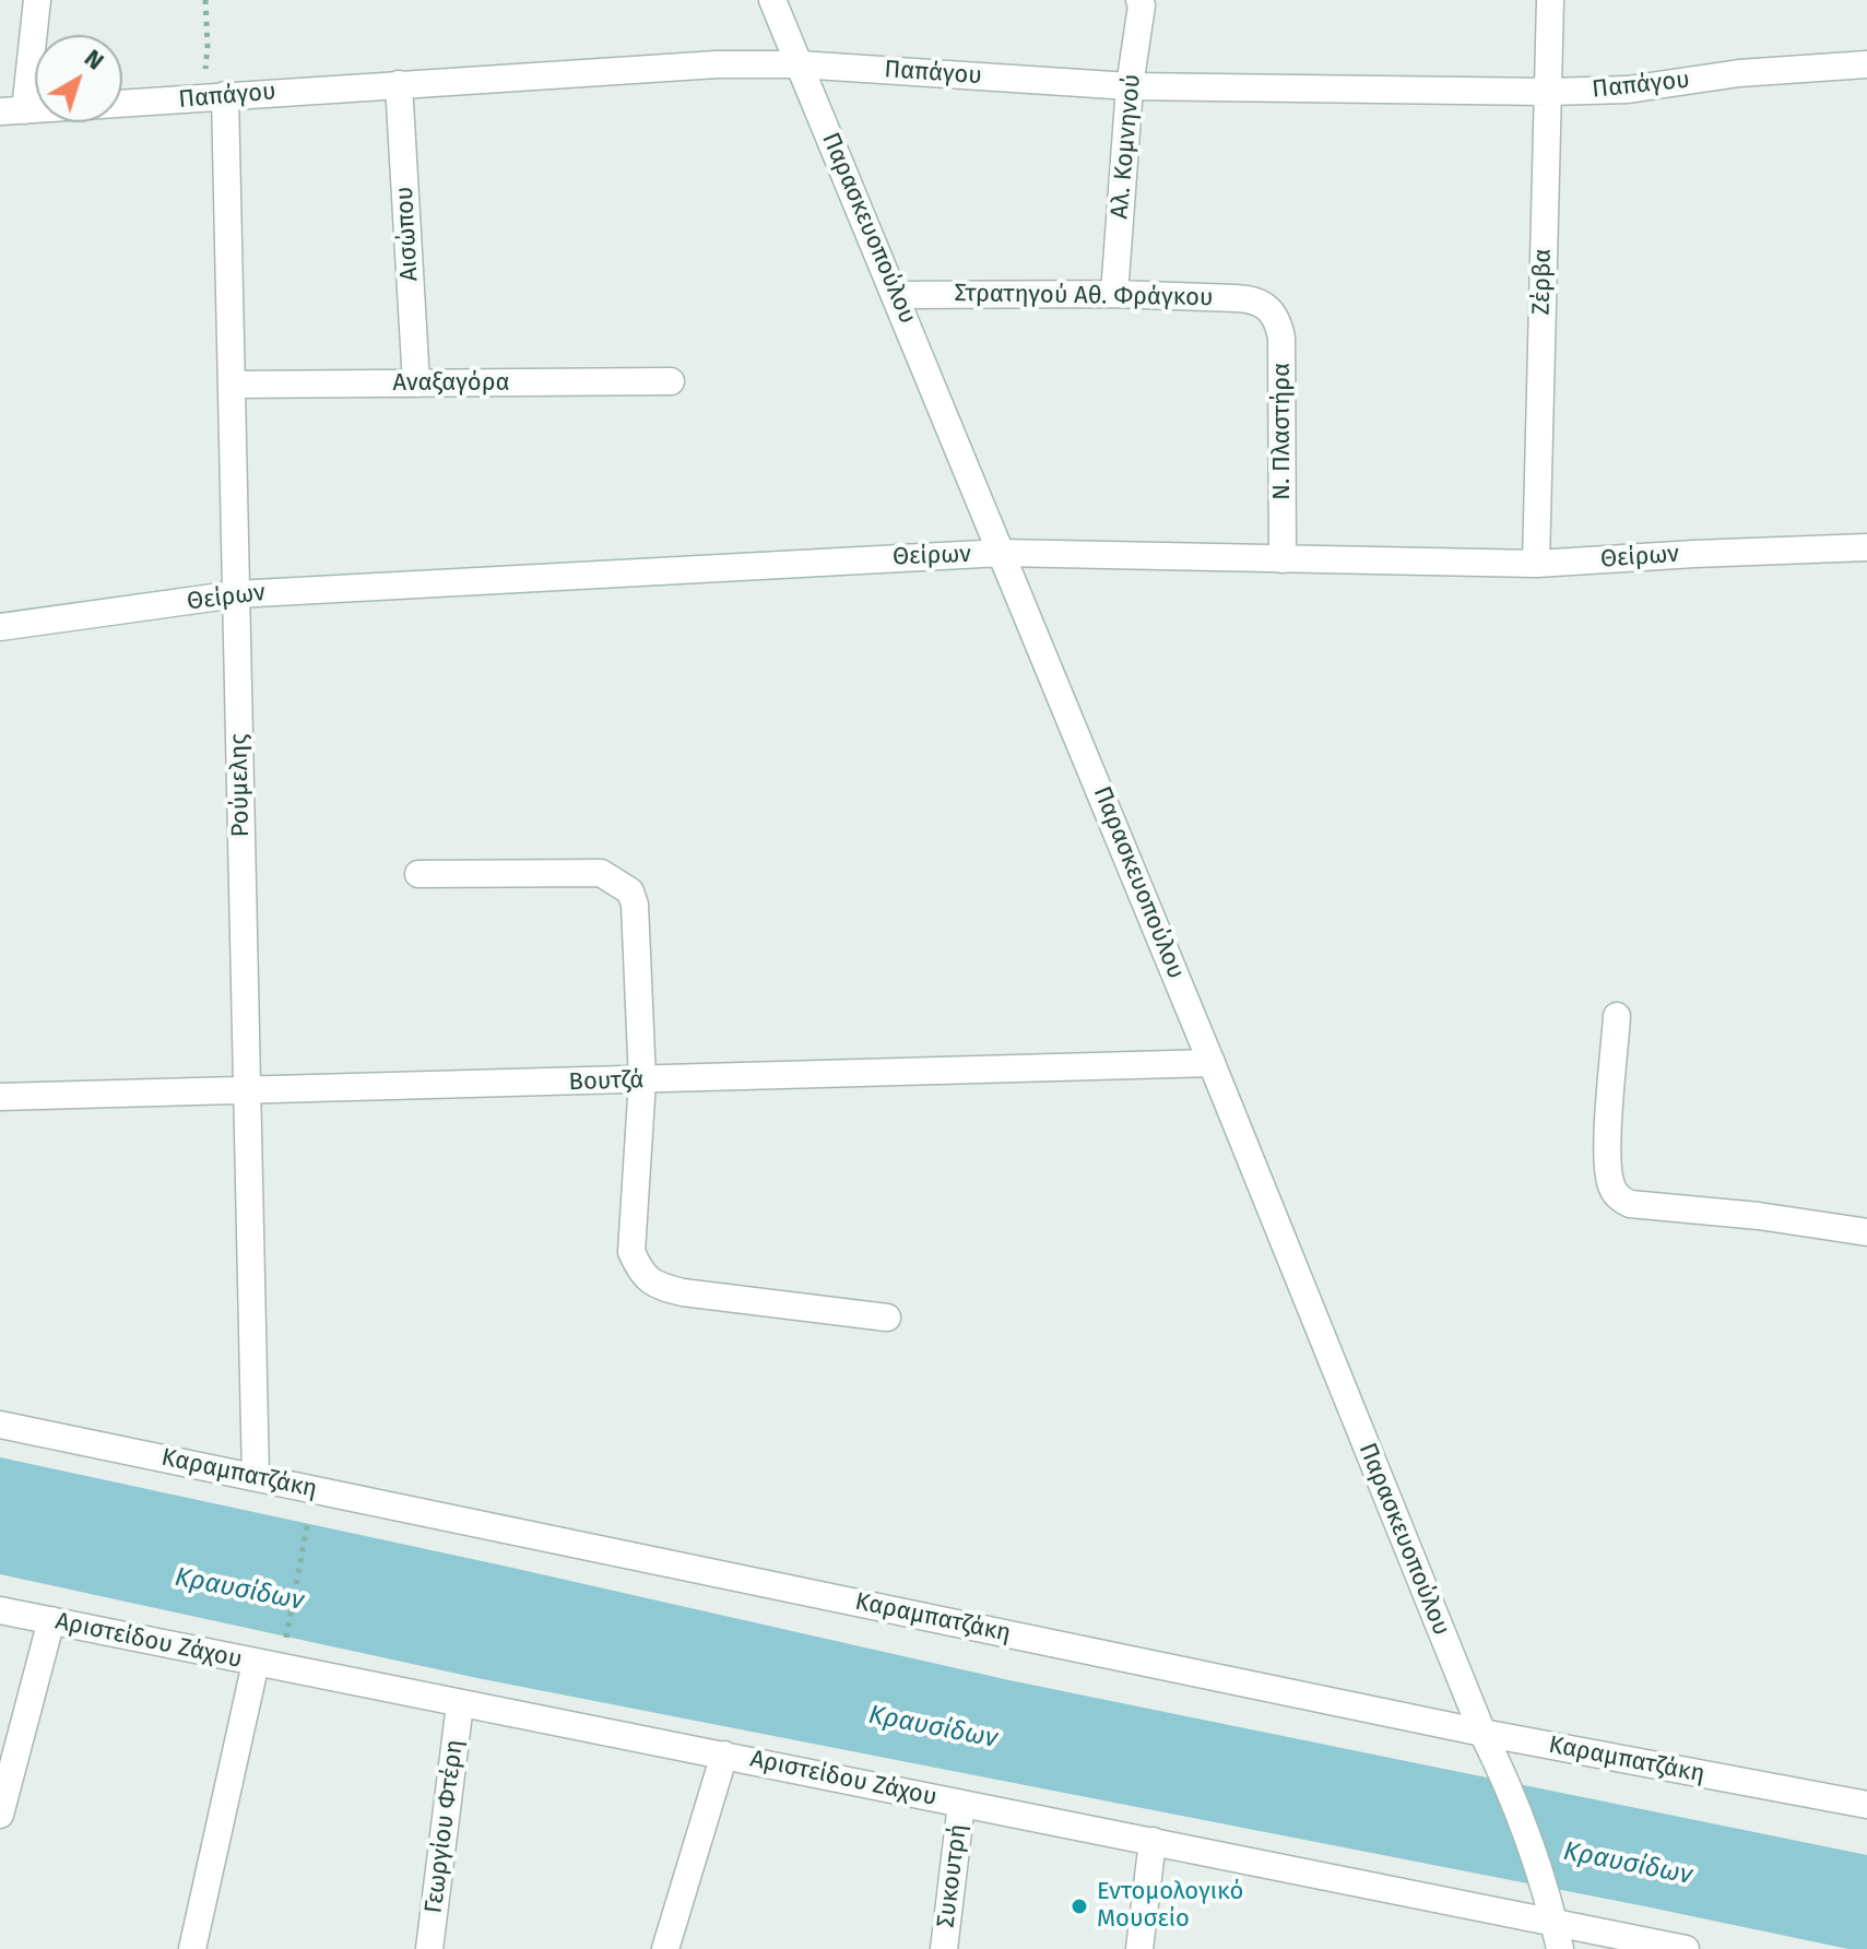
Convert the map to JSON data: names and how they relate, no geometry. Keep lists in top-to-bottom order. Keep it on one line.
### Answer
{"streets":{"street":["Παπάγου","Αλ. Κομνηνού","Παρασκευοπούλου","Αισώπου","Ζέρβα","Στρατηγού Αθ. Φράγκου","Αναξαγόρα","Ν. Πλαστήρα","Θείρων","Ρούμελης","Βουτζά","Καραμπατζάκη","Αριστείδου Ζάχου","Γεωργίου Φτέρη","Συκουτρή"]},"crossings":[["Παπάγου","Αλ. Κομνηνού"],["Παπάγου","Παρασκευοπούλου"],["Παπάγου","Αισώπου"],["Παπάγου","Ζέρβα"],["Παπάγου","Ρούμελης"],["Αλ. Κομνηνού","Στρατηγού Αθ. Φράγκου"],["Παρασκευοπούλου","Στρατηγού Αθ. Φράγκου"],["Παρασκευοπούλου","Θείρων"],["Παρασκευοπούλου","Βουτζά"],["Παρασκευοπούλου","Καραμπατζάκη"],["Παρασκευοπούλου","Αριστείδου Ζάχου"],["Αισώπου","Αναξαγόρα"],["Ζέρβα","Θείρων"],["Στρατηγού Αθ. Φράγκου","Ν. Πλαστήρα"],["Αναξαγόρα","Ρούμελης"],["Ν. Πλαστήρα","Θείρων"],["Θείρων","Ρούμελης"],["Ρούμελης","Βουτζά"],["Ρούμελης","Καραμπατζάκη"],["Αριστείδου Ζάχου","Γεωργίου Φτέρη"],["Αριστείδου Ζάχου","Συκουτρή"]],"water":["Κραυσίδων"],"places":["Εντομολογικό Mουσείο"],"north":"top right"}
